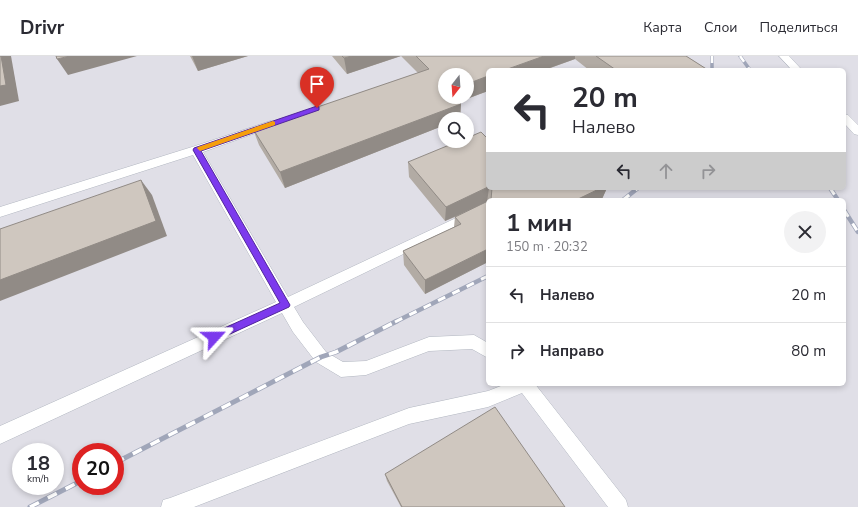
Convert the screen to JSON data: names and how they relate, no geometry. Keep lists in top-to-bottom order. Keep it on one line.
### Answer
{"north":"bottom","page":{"header":"Drivr","nav":["Карта","Слои","Поделиться"],"turn":["20 m","Налево"],"heading":["1 мин","150 m · 20:32"],"list":[{"name":"Налево","value":"20 m"},{"name":"Направо","value":"80 m"}],"speed":"18 km/h","limit":"20"}}
